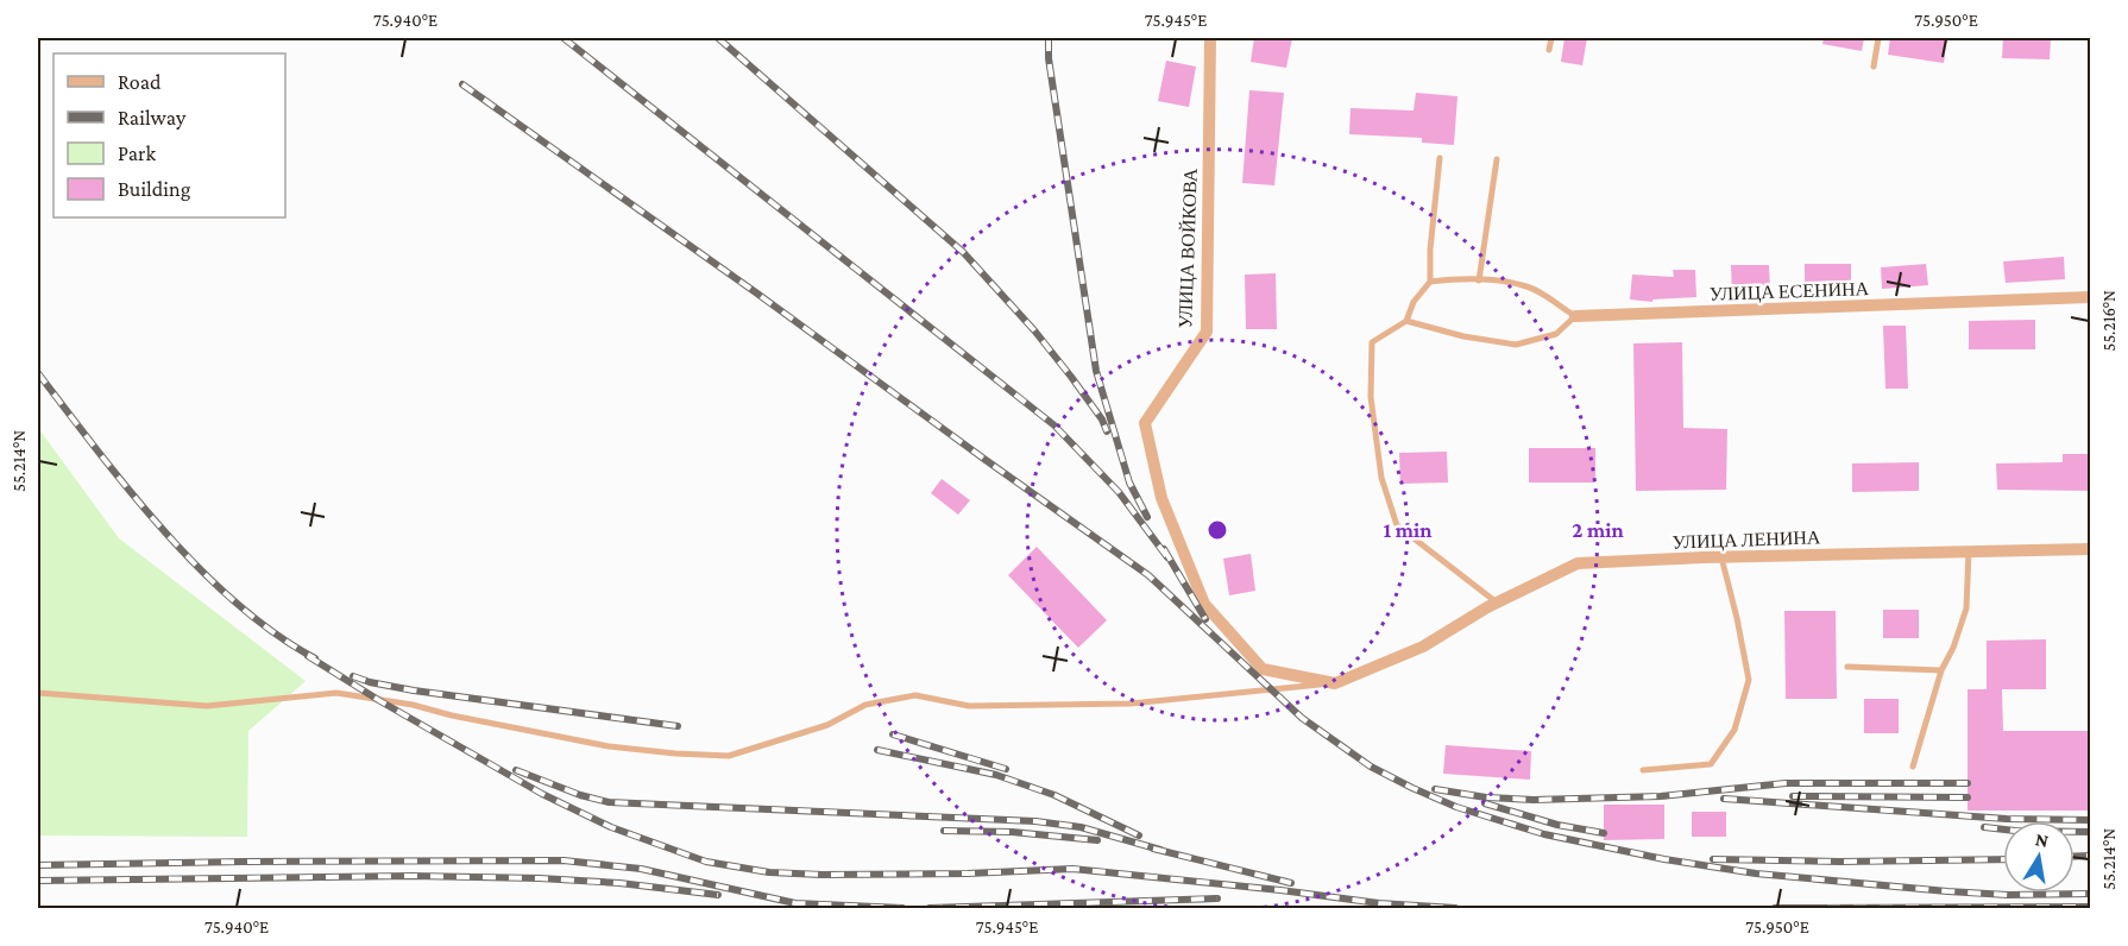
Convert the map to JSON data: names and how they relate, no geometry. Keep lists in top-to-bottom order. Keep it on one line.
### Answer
{"streets":{"street":["УЛИЦА ВОЙКОВА","УЛИЦА ЕСЕНИНА","УЛИЦА ЛЕНИНА"]},"crossings":[["УЛИЦА ВОЙКОВА","УЛИЦА ЛЕНИНА"]],"legend":["Road","Railway","Park","Building"],"north":"top","coordinates":["75.940°E","75.945°E","75.950°E","55.216°N","55.214°N"],"rings":["1 min","2 min"]}
